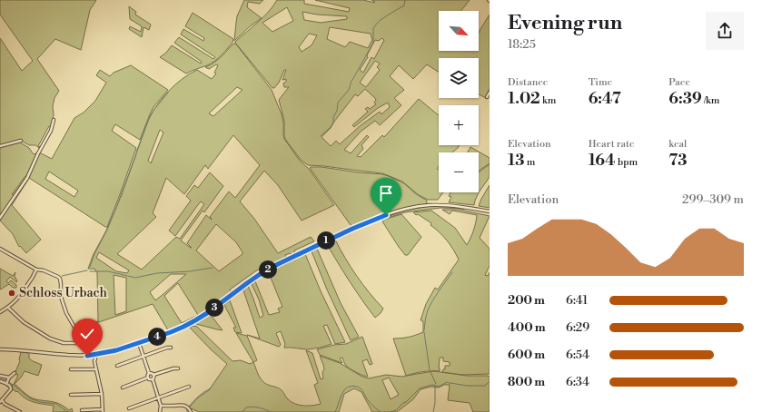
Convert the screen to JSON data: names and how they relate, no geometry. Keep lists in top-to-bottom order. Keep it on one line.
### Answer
{"places":["Schloss Urbach"],"north":"bottom right","page":{"heading":["Evening run","18:25"],"map_buttons":["+","−"],"stats":[["Distance","1.02 km"],["Time","6:47"],["Pace","6:39 /km"],["Elevation","13 m"],["Heart rate","164 bpm"],["kcal","73"]],"chart":["Elevation","299–309 m"],"pins":["1","2","3","4"],"list":[{"name":"200 m","note":"6:41"},{"name":"400 m","note":"6:29"},{"name":"600 m","note":"6:54"},{"name":"800 m","note":"6:34"}]}}
